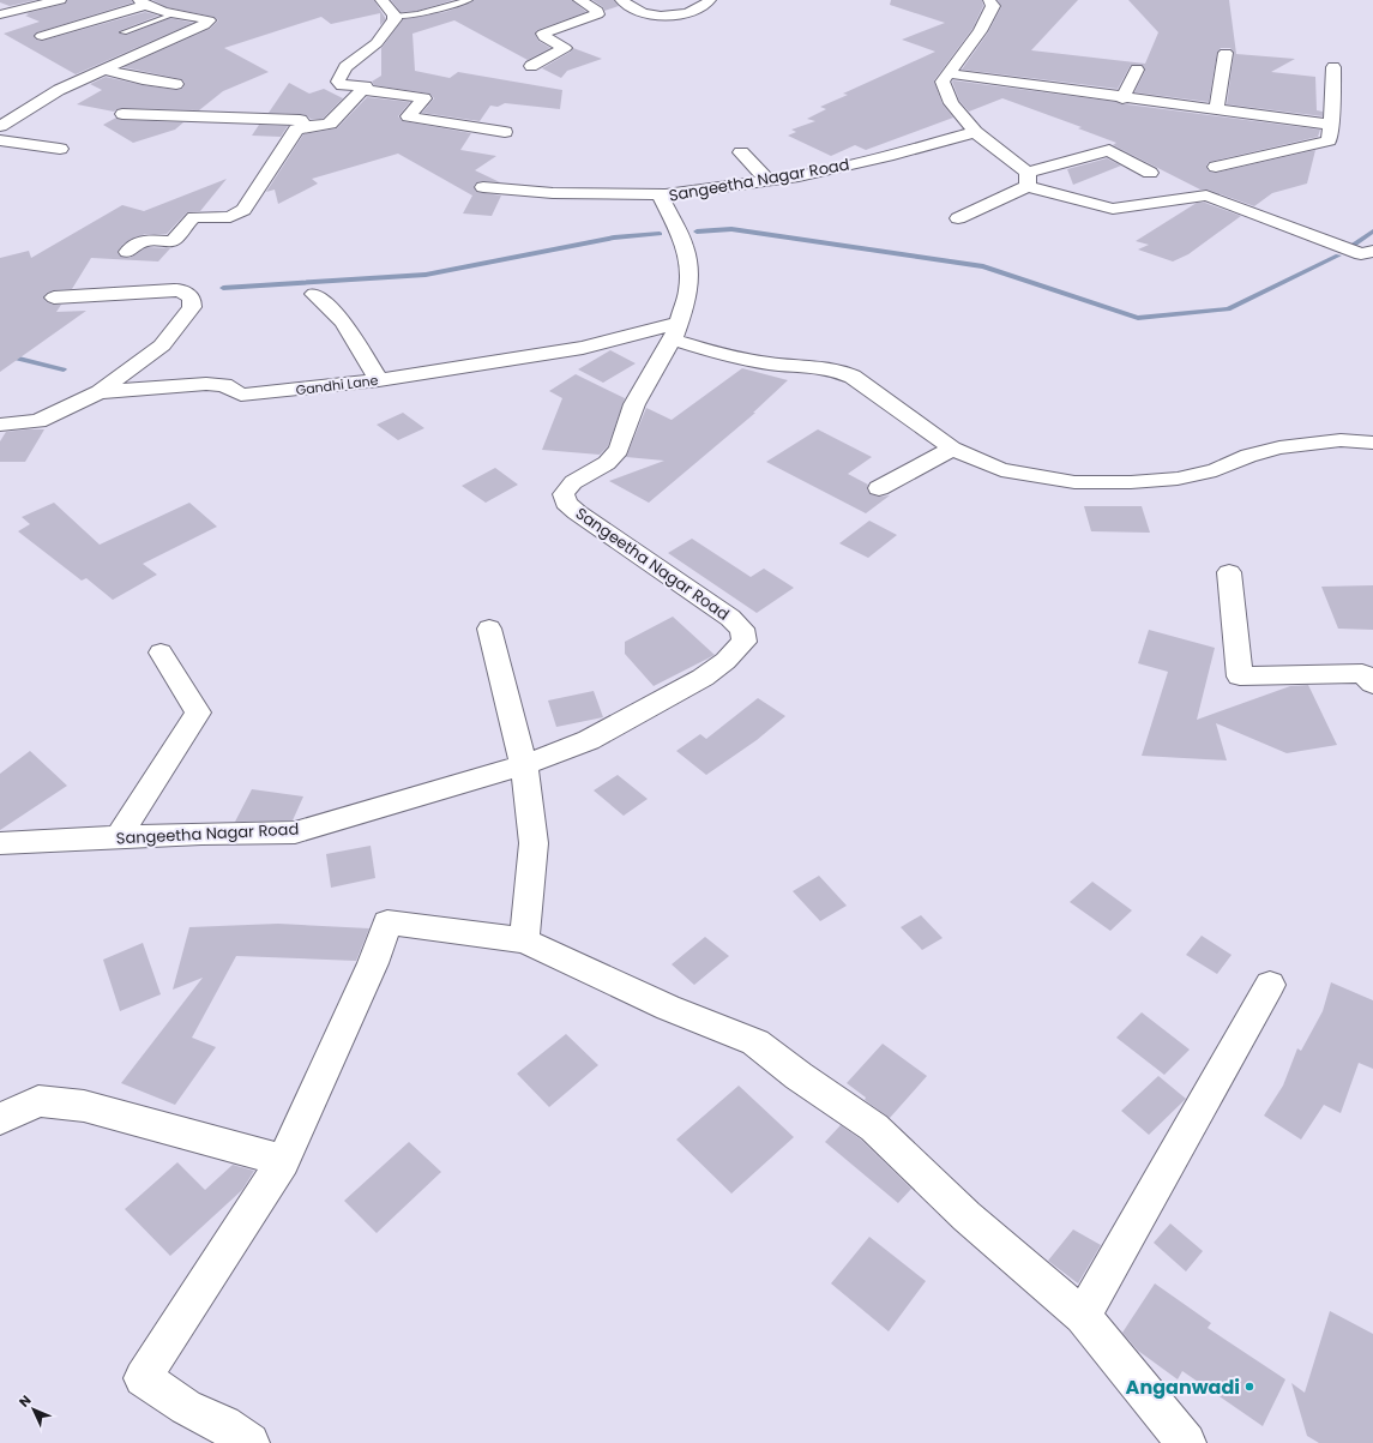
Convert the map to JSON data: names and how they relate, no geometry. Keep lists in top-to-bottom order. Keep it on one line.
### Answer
{"streets":{"street":["Sangeetha Nagar Road","Gandhi Lane"]},"crossings":[["Sangeetha Nagar Road","Gandhi Lane"]],"places":["Anganwadi"],"north":"top left"}
